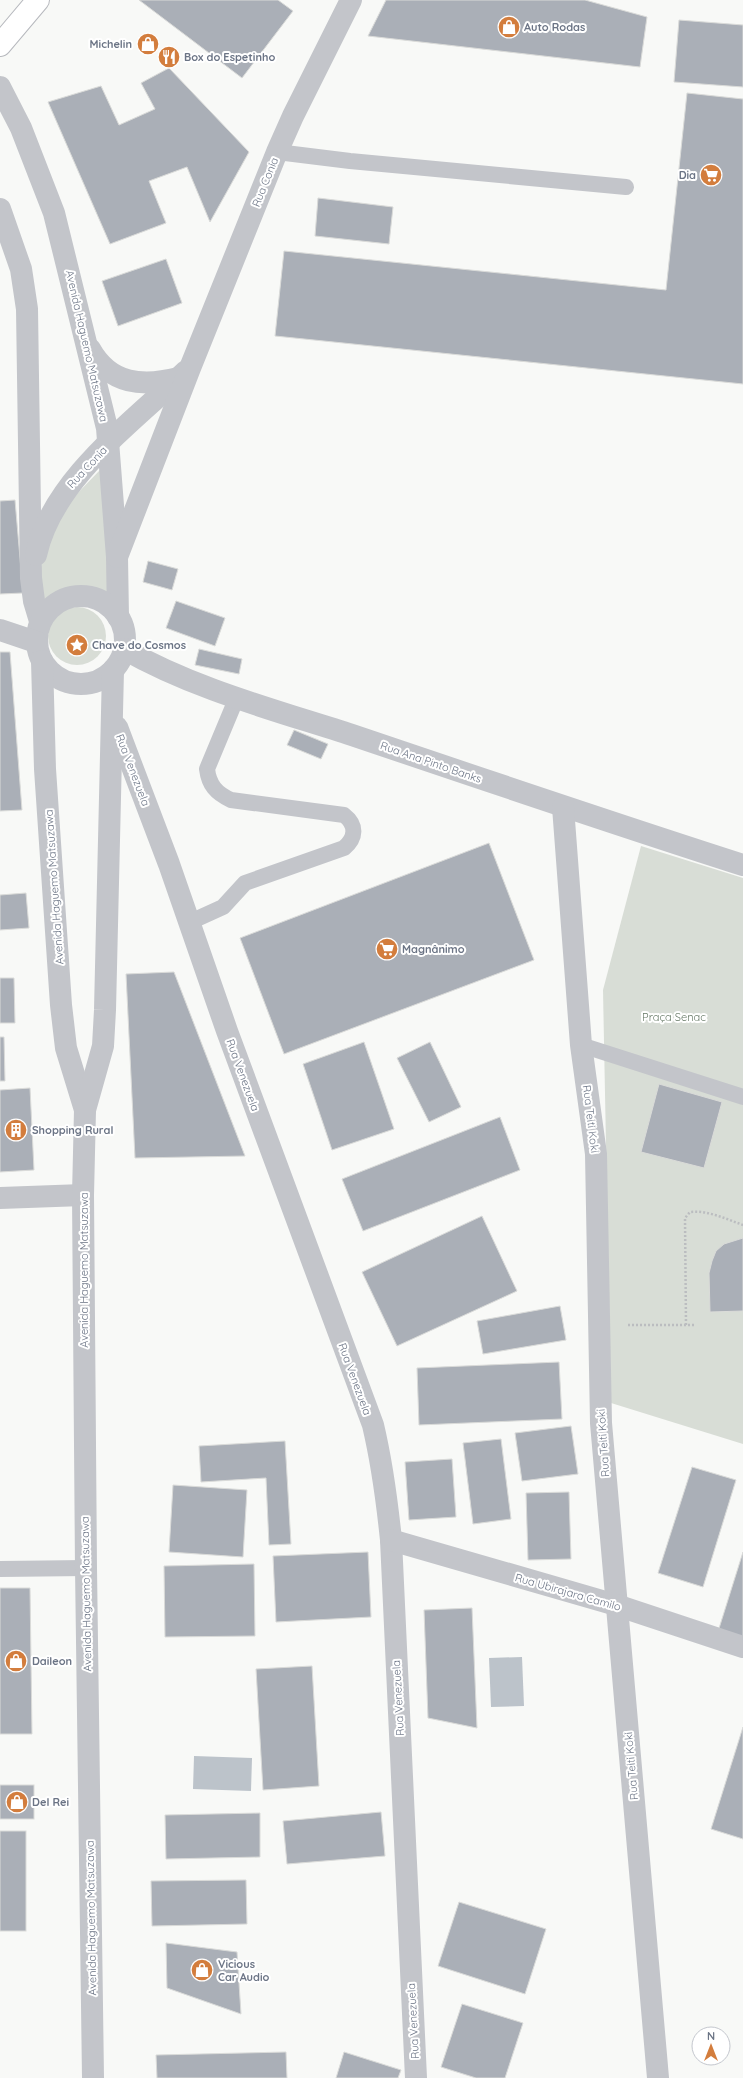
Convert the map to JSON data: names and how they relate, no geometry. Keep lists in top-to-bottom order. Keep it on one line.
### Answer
{"streets":{"street":["Rua Conia","Avenida Haguemo Matsuzawa","Rua Ana Pinto Banks","Rua Venezuela","Rua Teiti Koki","Rua Ubirajara Camilo"]},"crossings":[["Rua Conia","Avenida Haguemo Matsuzawa"],["Avenida Haguemo Matsuzawa","Rua Ana Pinto Banks"],["Avenida Haguemo Matsuzawa","Rua Venezuela"],["Rua Ana Pinto Banks","Rua Teiti Koki"],["Rua Venezuela","Rua Ubirajara Camilo"],["Rua Teiti Koki","Rua Ubirajara Camilo"]],"parks":["Praça Senac"],"places":{"shop":["Auto Rodas","Michelin","Daileon","Del Rei","Vicious Car Audio"],"restaurant":["Box do Espetinho"],"supermarket":["Dia","Magnânimo"],"place":["Chave do Cosmos"],"building":["Shopping Rural"]},"north":"top"}
